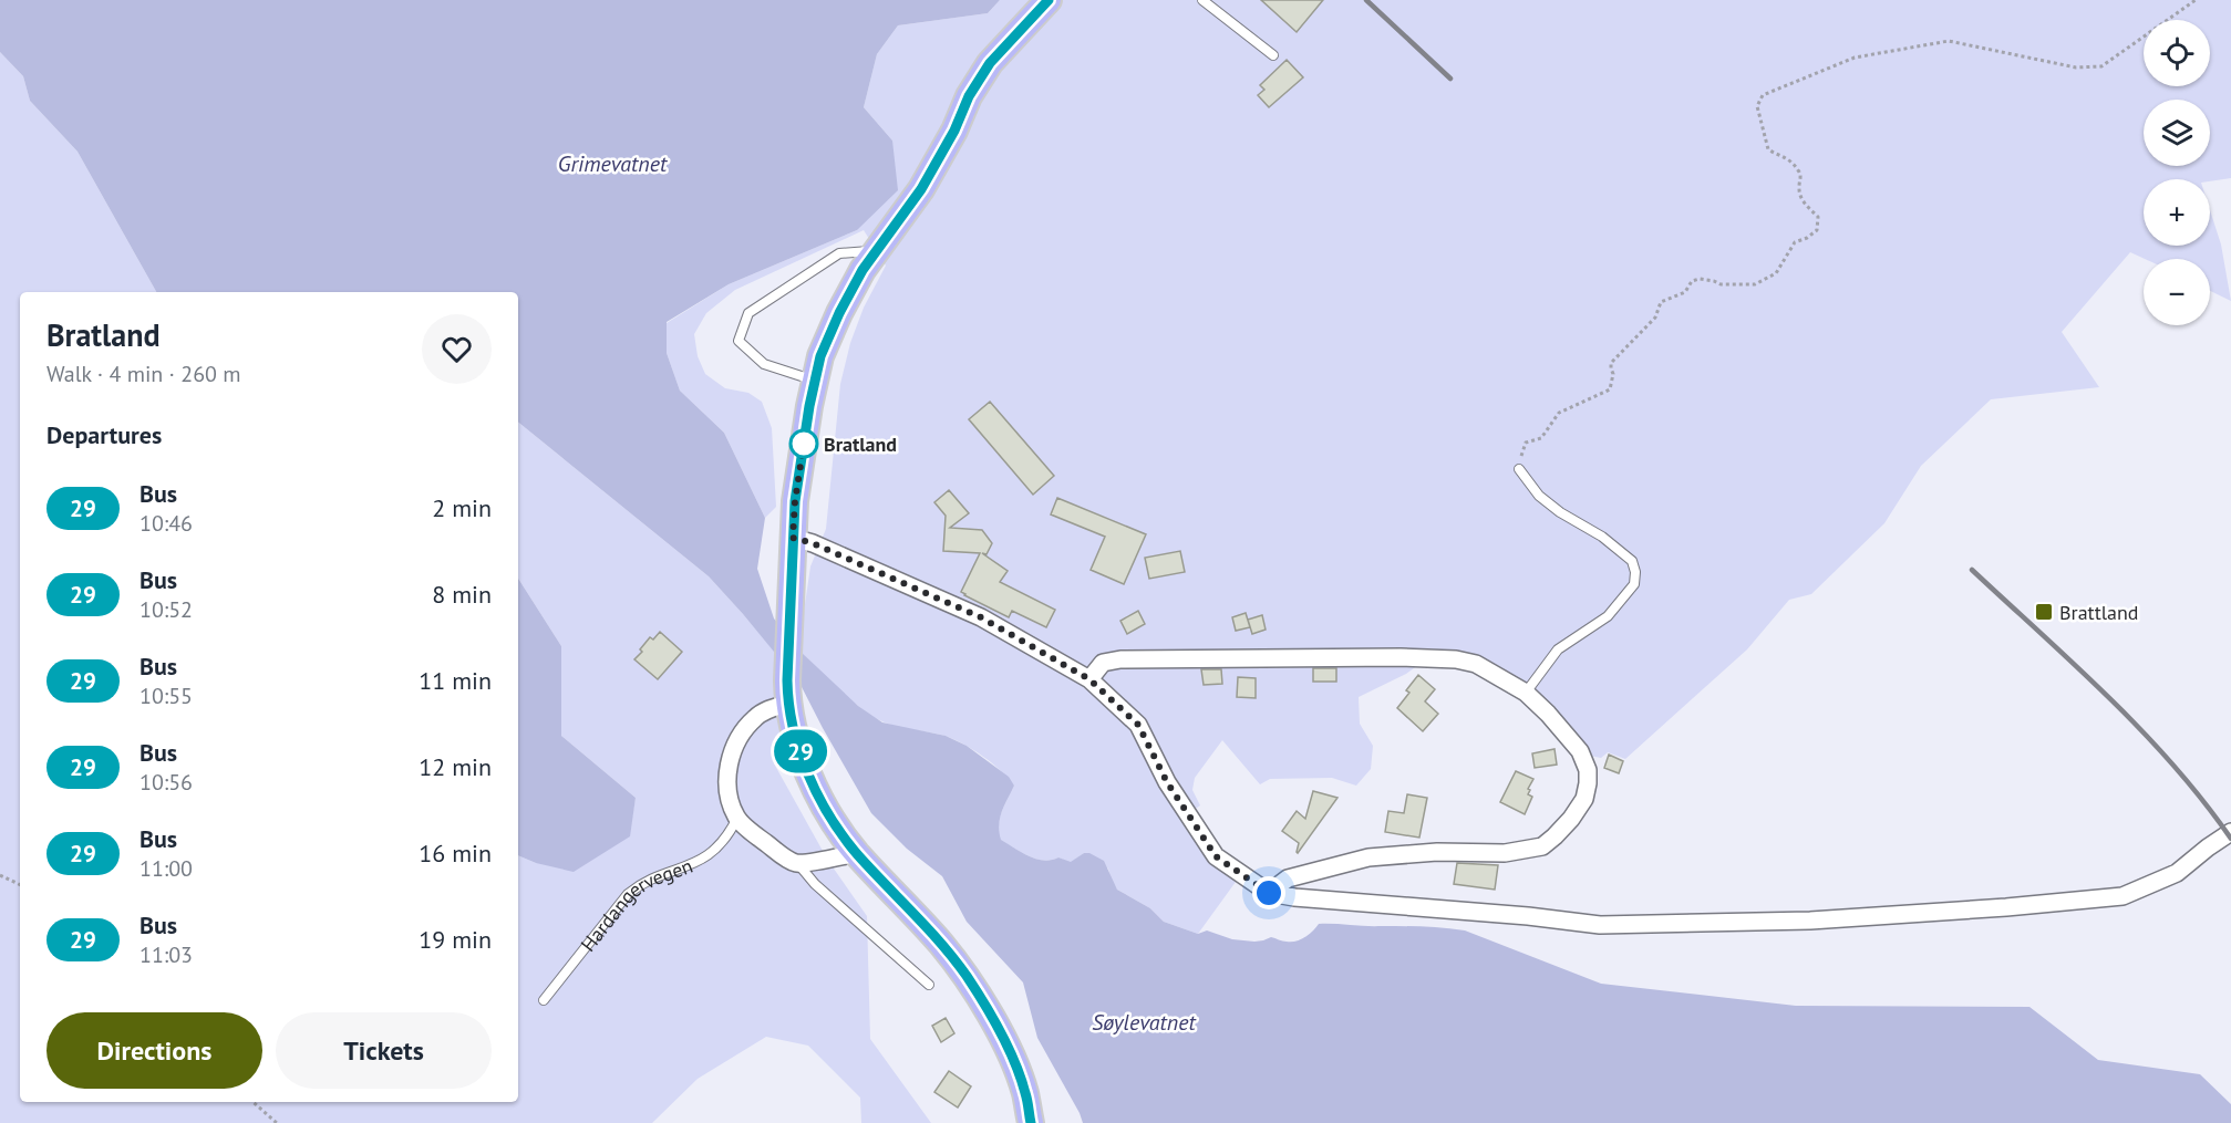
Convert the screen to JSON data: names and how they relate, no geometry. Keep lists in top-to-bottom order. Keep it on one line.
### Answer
{"streets":{"lane":["Hardangervegen"]},"water":["Grimevatnet","Søylevatnet"],"places":{"other":["Bratland"],"transit":["Brattland"]},"lines":["bus line 29"],"page":{"on_map":"29","map_buttons":["+","−"],"heading":[["Bratland","Walk · 4 min · 260 m"],"Departures"],"list":[{"mark":"29","name":"Bus","note":"10:46","value":"2 min"},{"mark":"29","name":"Bus","note":"10:52","value":"8 min"},{"mark":"29","name":"Bus","note":"10:55","value":"11 min"},{"mark":"29","name":"Bus","note":"10:56","value":"12 min"},{"mark":"29","name":"Bus","note":"11:00","value":"16 min"},{"mark":"29","name":"Bus","note":"11:03","value":"19 min"}],"buttons":["Directions","Tickets"]}}
